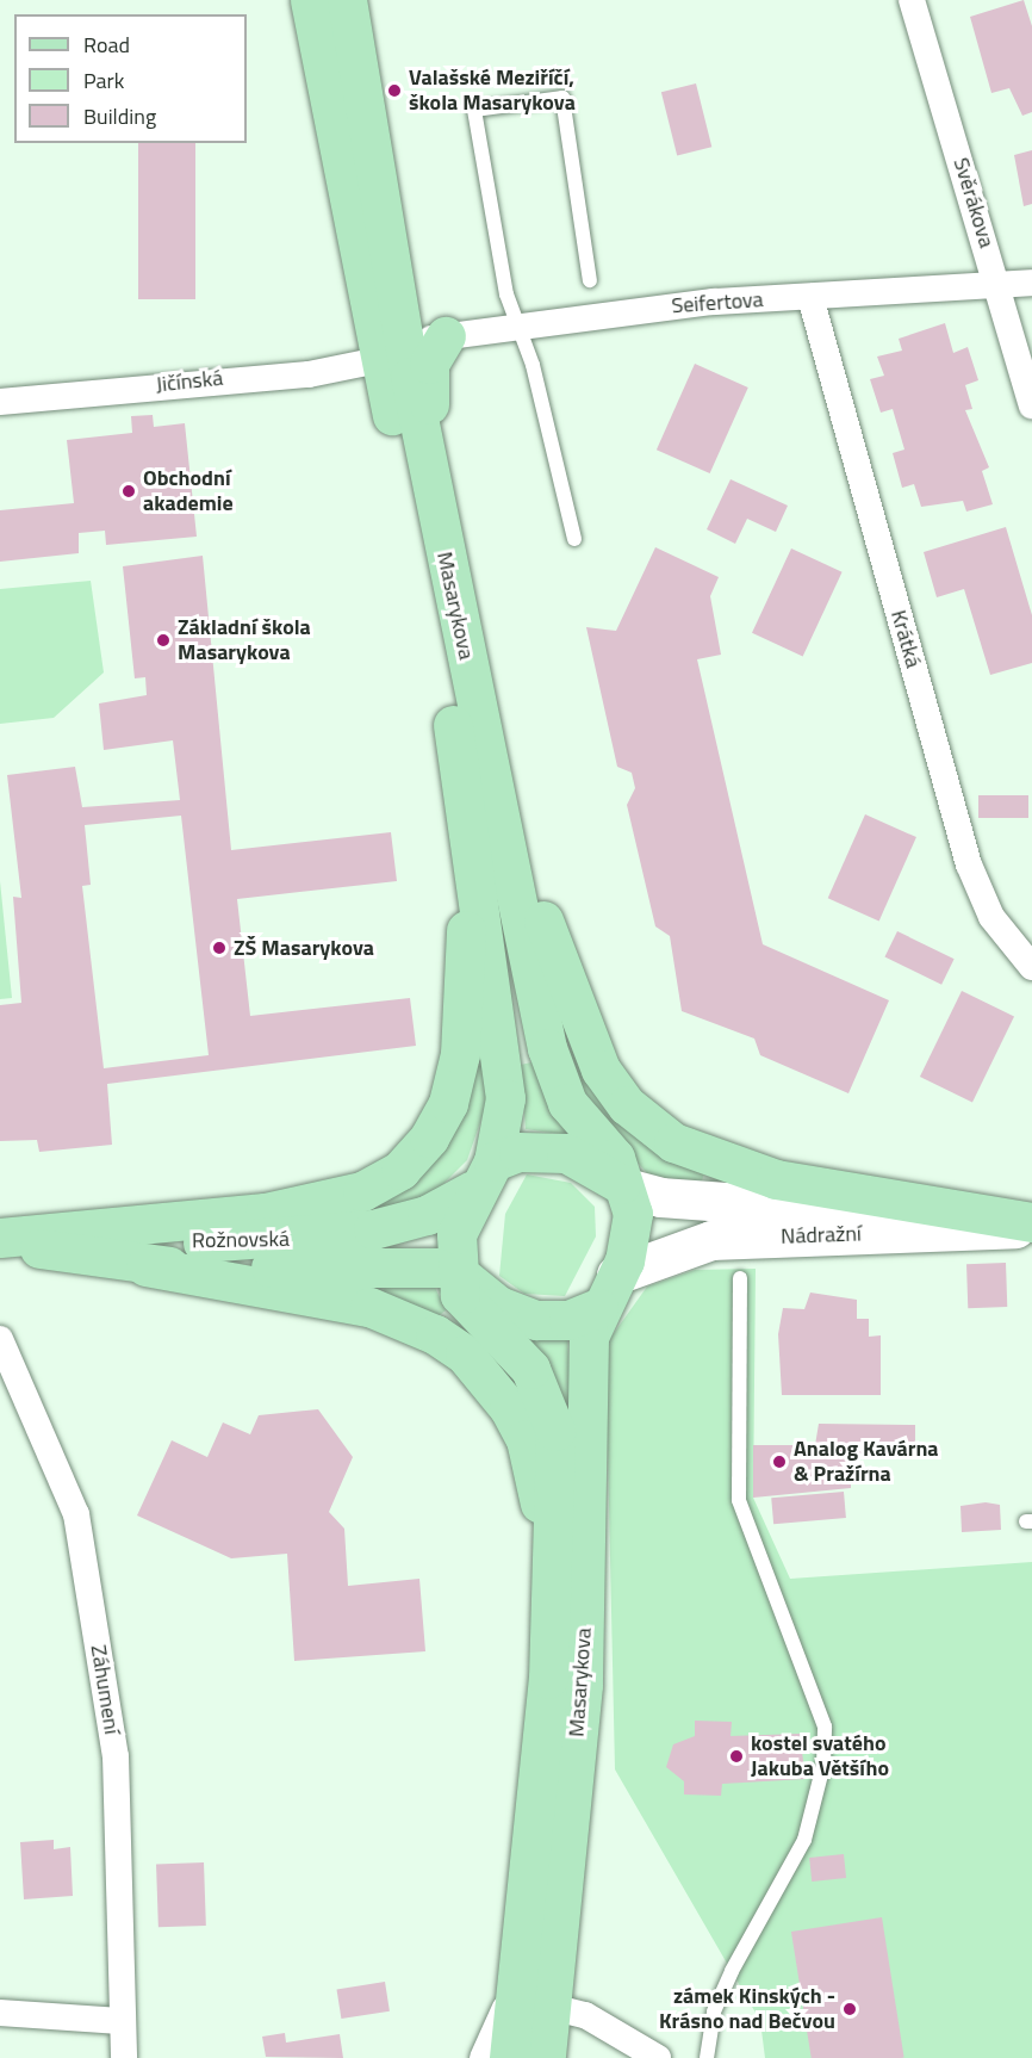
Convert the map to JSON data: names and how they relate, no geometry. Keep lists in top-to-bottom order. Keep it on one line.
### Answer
{"streets":{"main road":["Masarykova","Nádražní","Rožnovská"],"street":["Svěrákova","Seifertova","Jičínská","Krátká","Záhumení"]},"crossings":[["Svěrákova","Seifertova"],["Seifertova","Jičínská"],["Seifertova","Masarykova"],["Seifertova","Krátká"],["Jičínská","Masarykova"],["Masarykova","Nádražní"],["Masarykova","Rožnovská"],["Nádražní","Rožnovská"]],"places":["Valašské Meziříčí, škola Masarykova","Obchodní akademie","Základní škola Masarykova","ZŠ Masarykova","Analog Kavárna & Pražírna","kostel svatého Jakuba Většího","zámek Kinských - Krásno nad Bečvou"],"legend":["Road","Park","Building"]}
